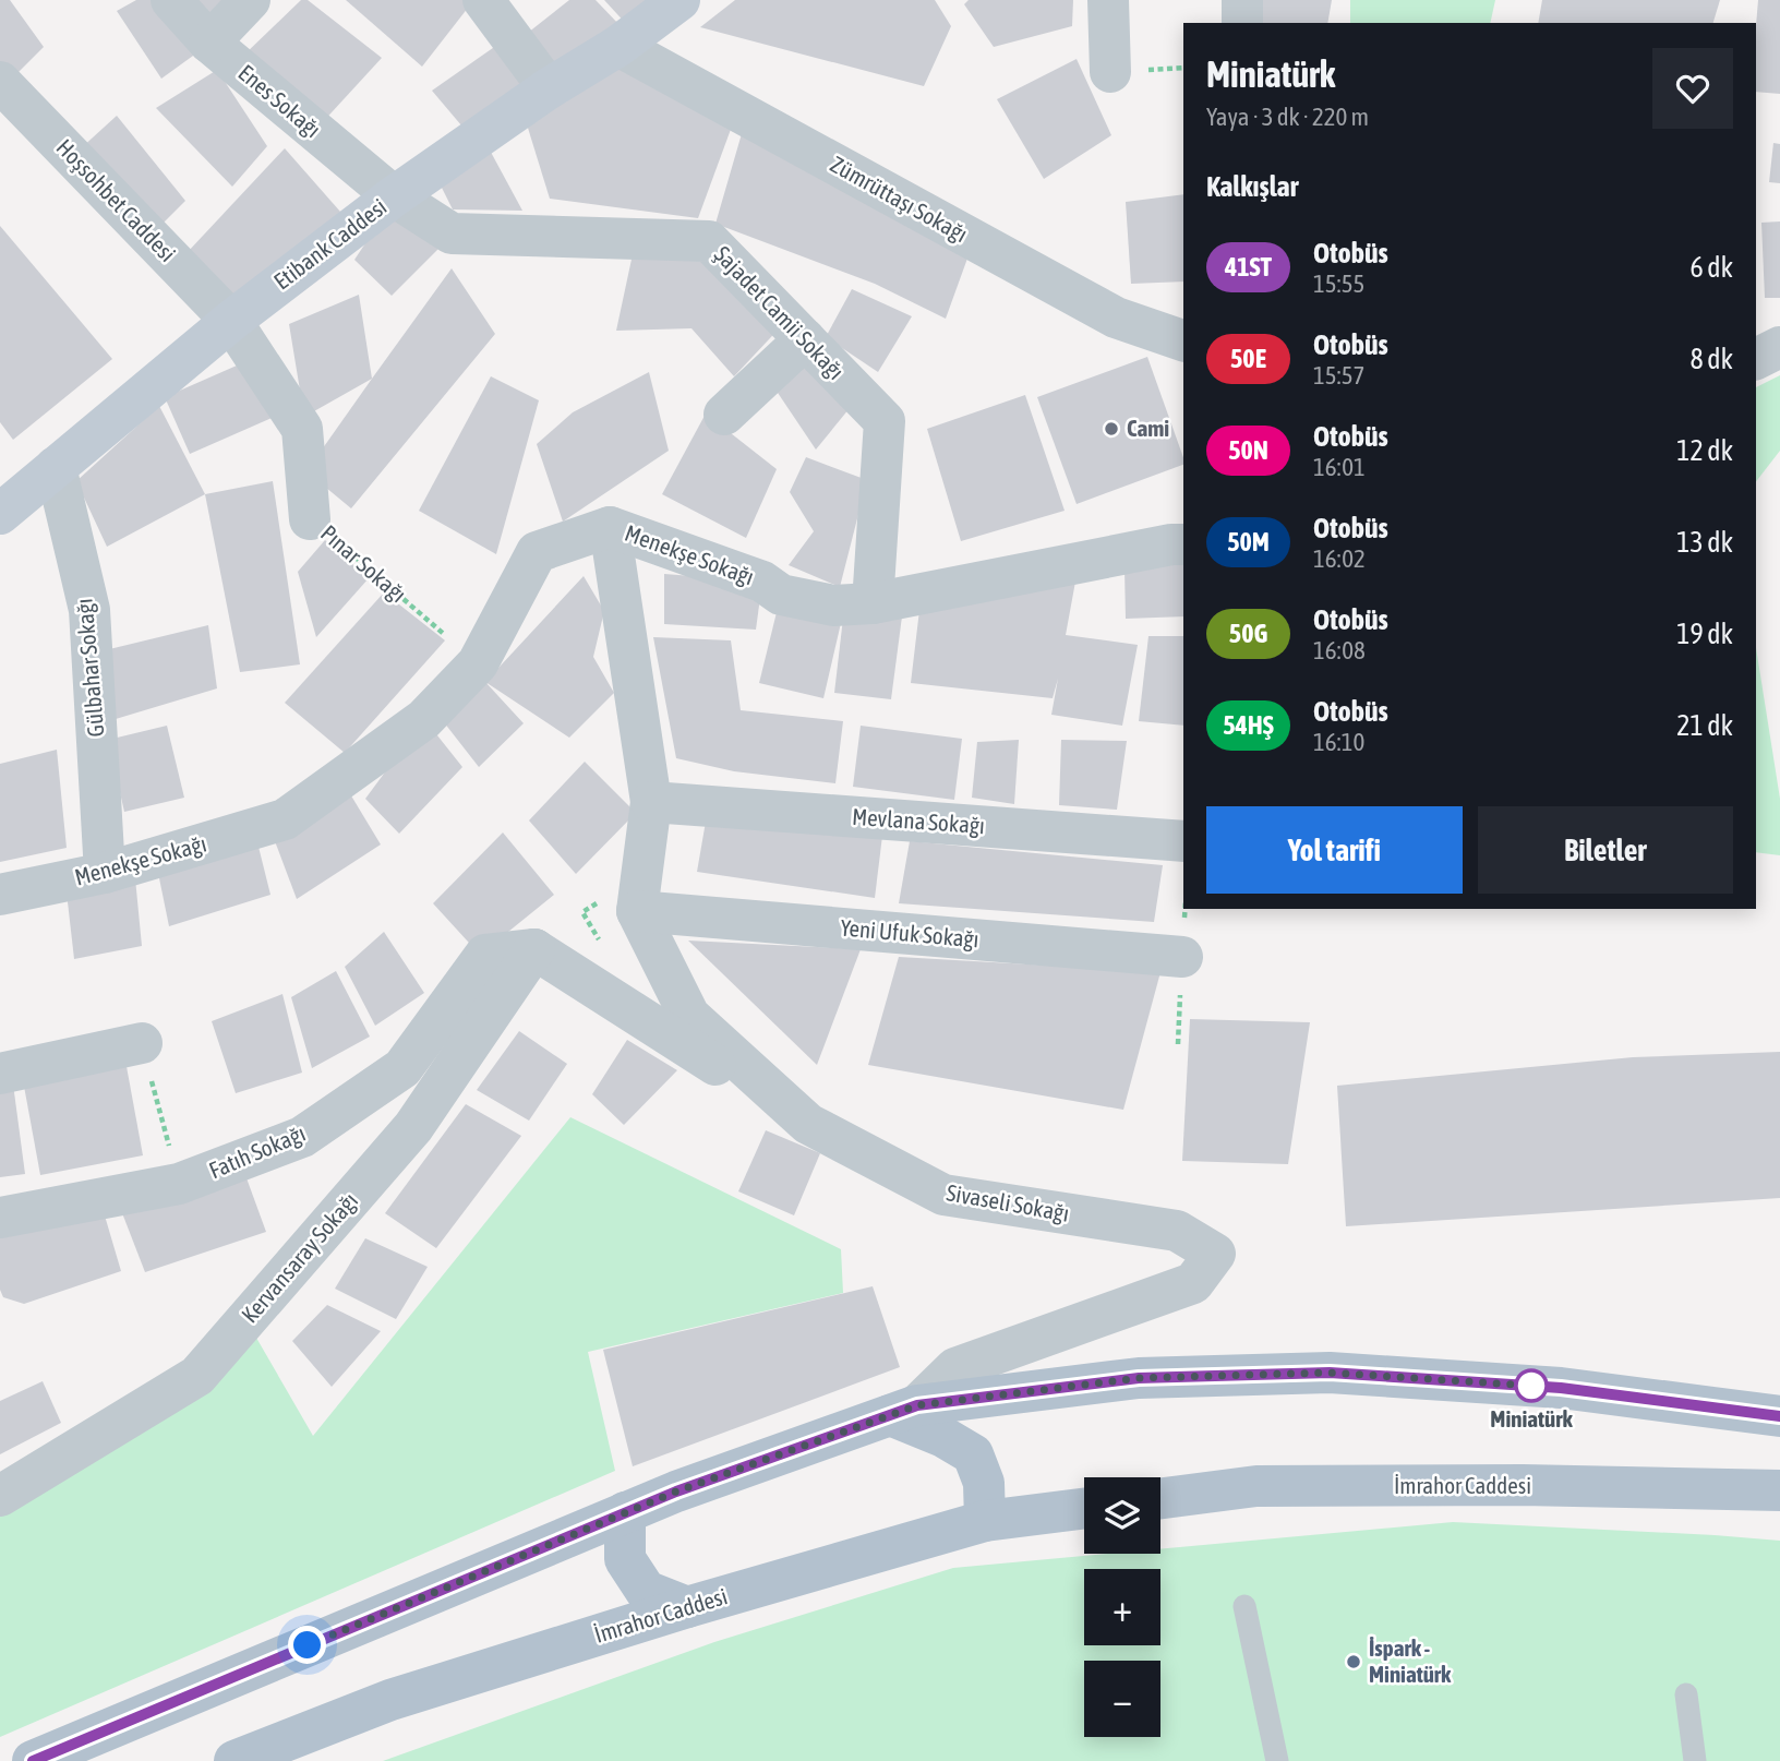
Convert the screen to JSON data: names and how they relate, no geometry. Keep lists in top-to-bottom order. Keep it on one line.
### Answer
{"streets":{"main road":["Etibank Caddesi","İmrahor Caddesi"],"street":["Enes Sokağı","Zümrüttaşı Sokağı","Hoşsohbet Caddesi","Şajadet Camii Sokağı","Menekşe Sokağı","Pınar Sokağı","Gülbahar Sokağı","Mevlana Sokağı","Yeni Ufuk Sokağı","Fatıh Sokağı","Sivaseli Sokağı","Kervansaray Sokağı"]},"crossings":[["Enes Sokağı","Etibank Caddesi"],["Enes Sokağı","Şajadet Camii Sokağı"],["Zümrüttaşı Sokağı","Etibank Caddesi"],["Hoşsohbet Caddesi","Etibank Caddesi"],["Hoşsohbet Caddesi","Pınar Sokağı"],["Etibank Caddesi","Şajadet Camii Sokağı"],["Etibank Caddesi","Pınar Sokağı"],["Etibank Caddesi","Gülbahar Sokağı"],["Şajadet Camii Sokağı","Menekşe Sokağı"],["Menekşe Sokağı","Pınar Sokağı"],["Menekşe Sokağı","Gülbahar Sokağı"],["Yeni Ufuk Sokağı","Sivaseli Sokağı"],["Fatıh Sokağı","Kervansaray Sokağı"]],"places":["Cami","Miniatürk","İspark - Miniatürk"],"lines":["bus line 41ST"],"page":{"heading":[["Miniatürk","Yaya · 3 dk · 220 m"],"Kalkışlar"],"list":[{"mark":"41ST","name":"Otobüs","note":"15:55","value":"6 dk"},{"mark":"50E","name":"Otobüs","note":"15:57","value":"8 dk"},{"mark":"50N","name":"Otobüs","note":"16:01","value":"12 dk"},{"mark":"50M","name":"Otobüs","note":"16:02","value":"13 dk"},{"mark":"50G","name":"Otobüs","note":"16:08","value":"19 dk"},{"mark":"54HŞ","name":"Otobüs","note":"16:10","value":"21 dk"}],"buttons":["Yol tarifi","Biletler"],"map_buttons":["+","−"]}}
